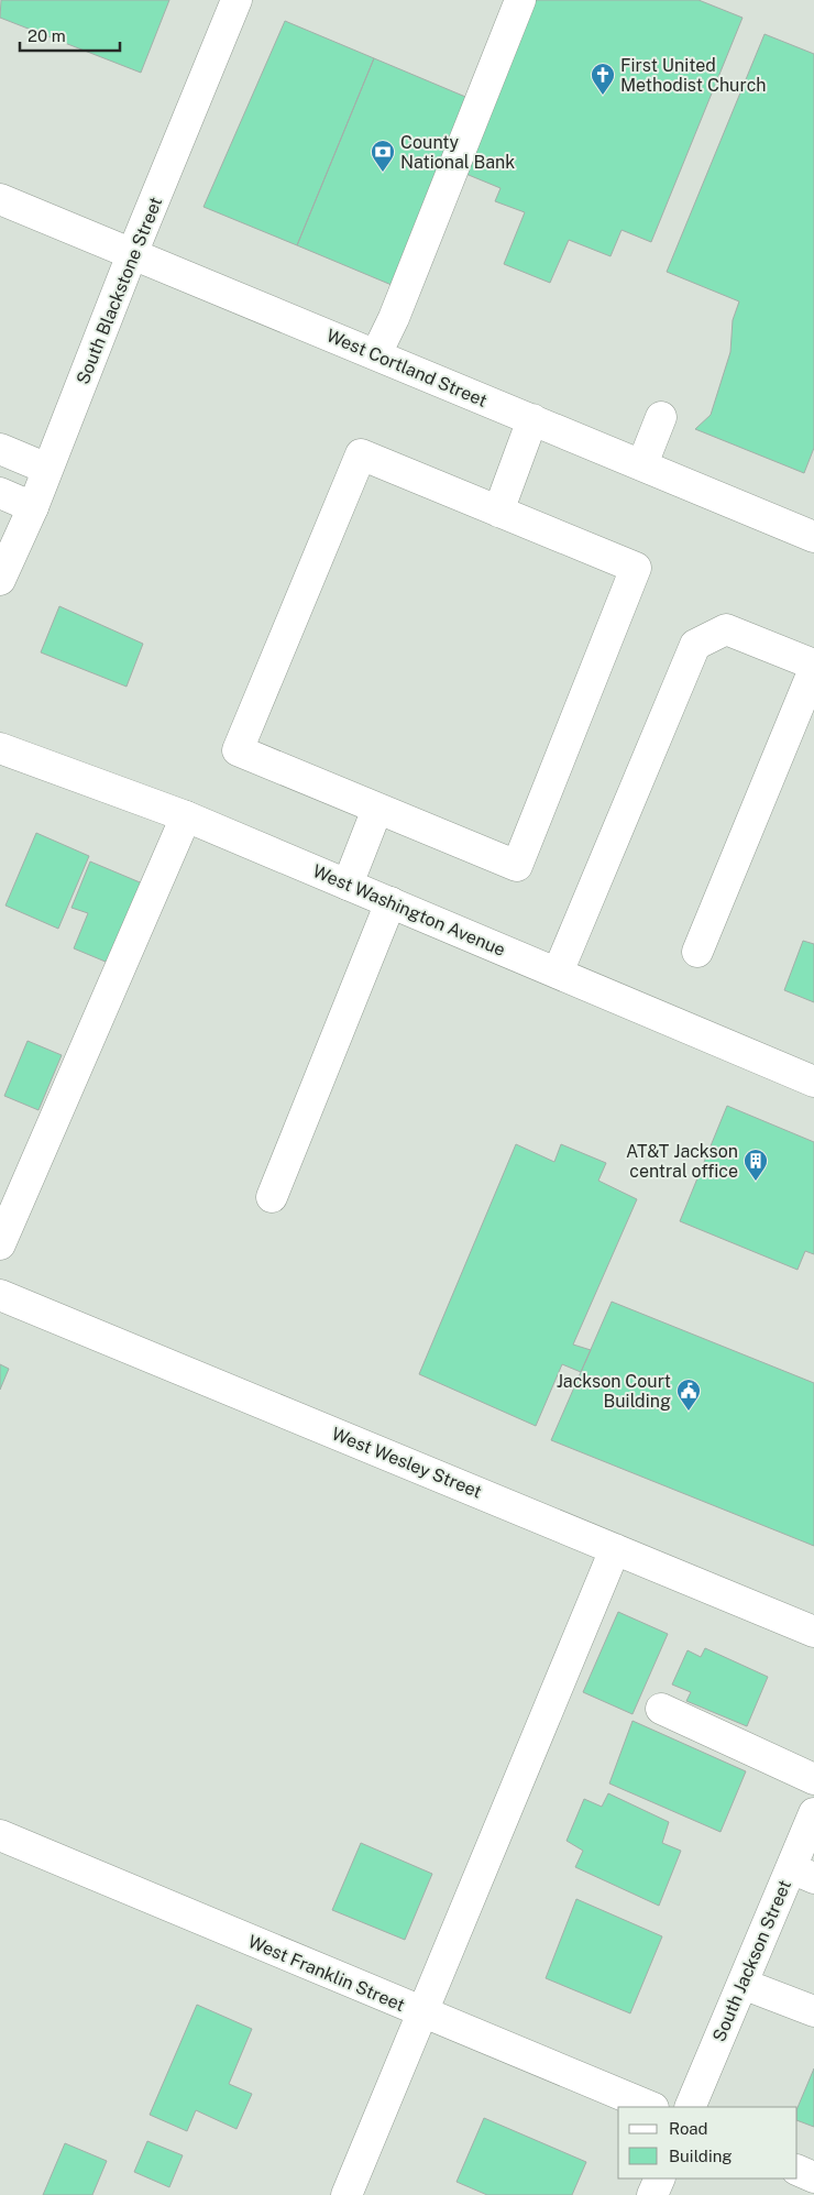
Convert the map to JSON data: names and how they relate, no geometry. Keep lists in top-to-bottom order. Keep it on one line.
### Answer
{"streets":{"street":["South Blackstone Street","West Cortland Street","West Washington Avenue","West Wesley Street","South Jackson Street","West Franklin Street"]},"crossings":[["South Blackstone Street","West Cortland Street"]],"places":{"church":["First United Methodist Church"],"bank":["County National Bank"],"building":["AT&T Jackson central office"],"public building":["Jackson Court Building"]},"legend":["Road","Building"],"scale_bar":"20 m"}
